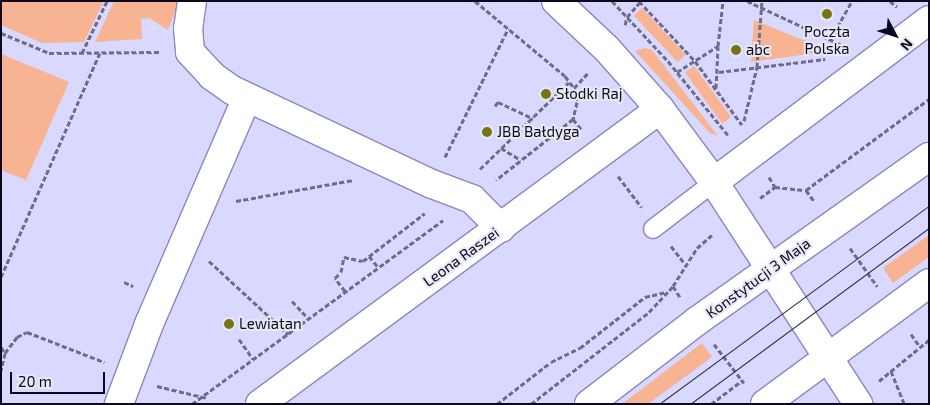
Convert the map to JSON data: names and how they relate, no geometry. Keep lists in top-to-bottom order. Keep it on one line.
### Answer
{"streets":{"street":["Leona Raszei","Konstytucji 3 Maja"]},"places":["Poczta Polska","abc","Słodki Raj","JBB Bałdyga","Lewiatan"],"scale_bar":"20 m","north":"bottom right"}
